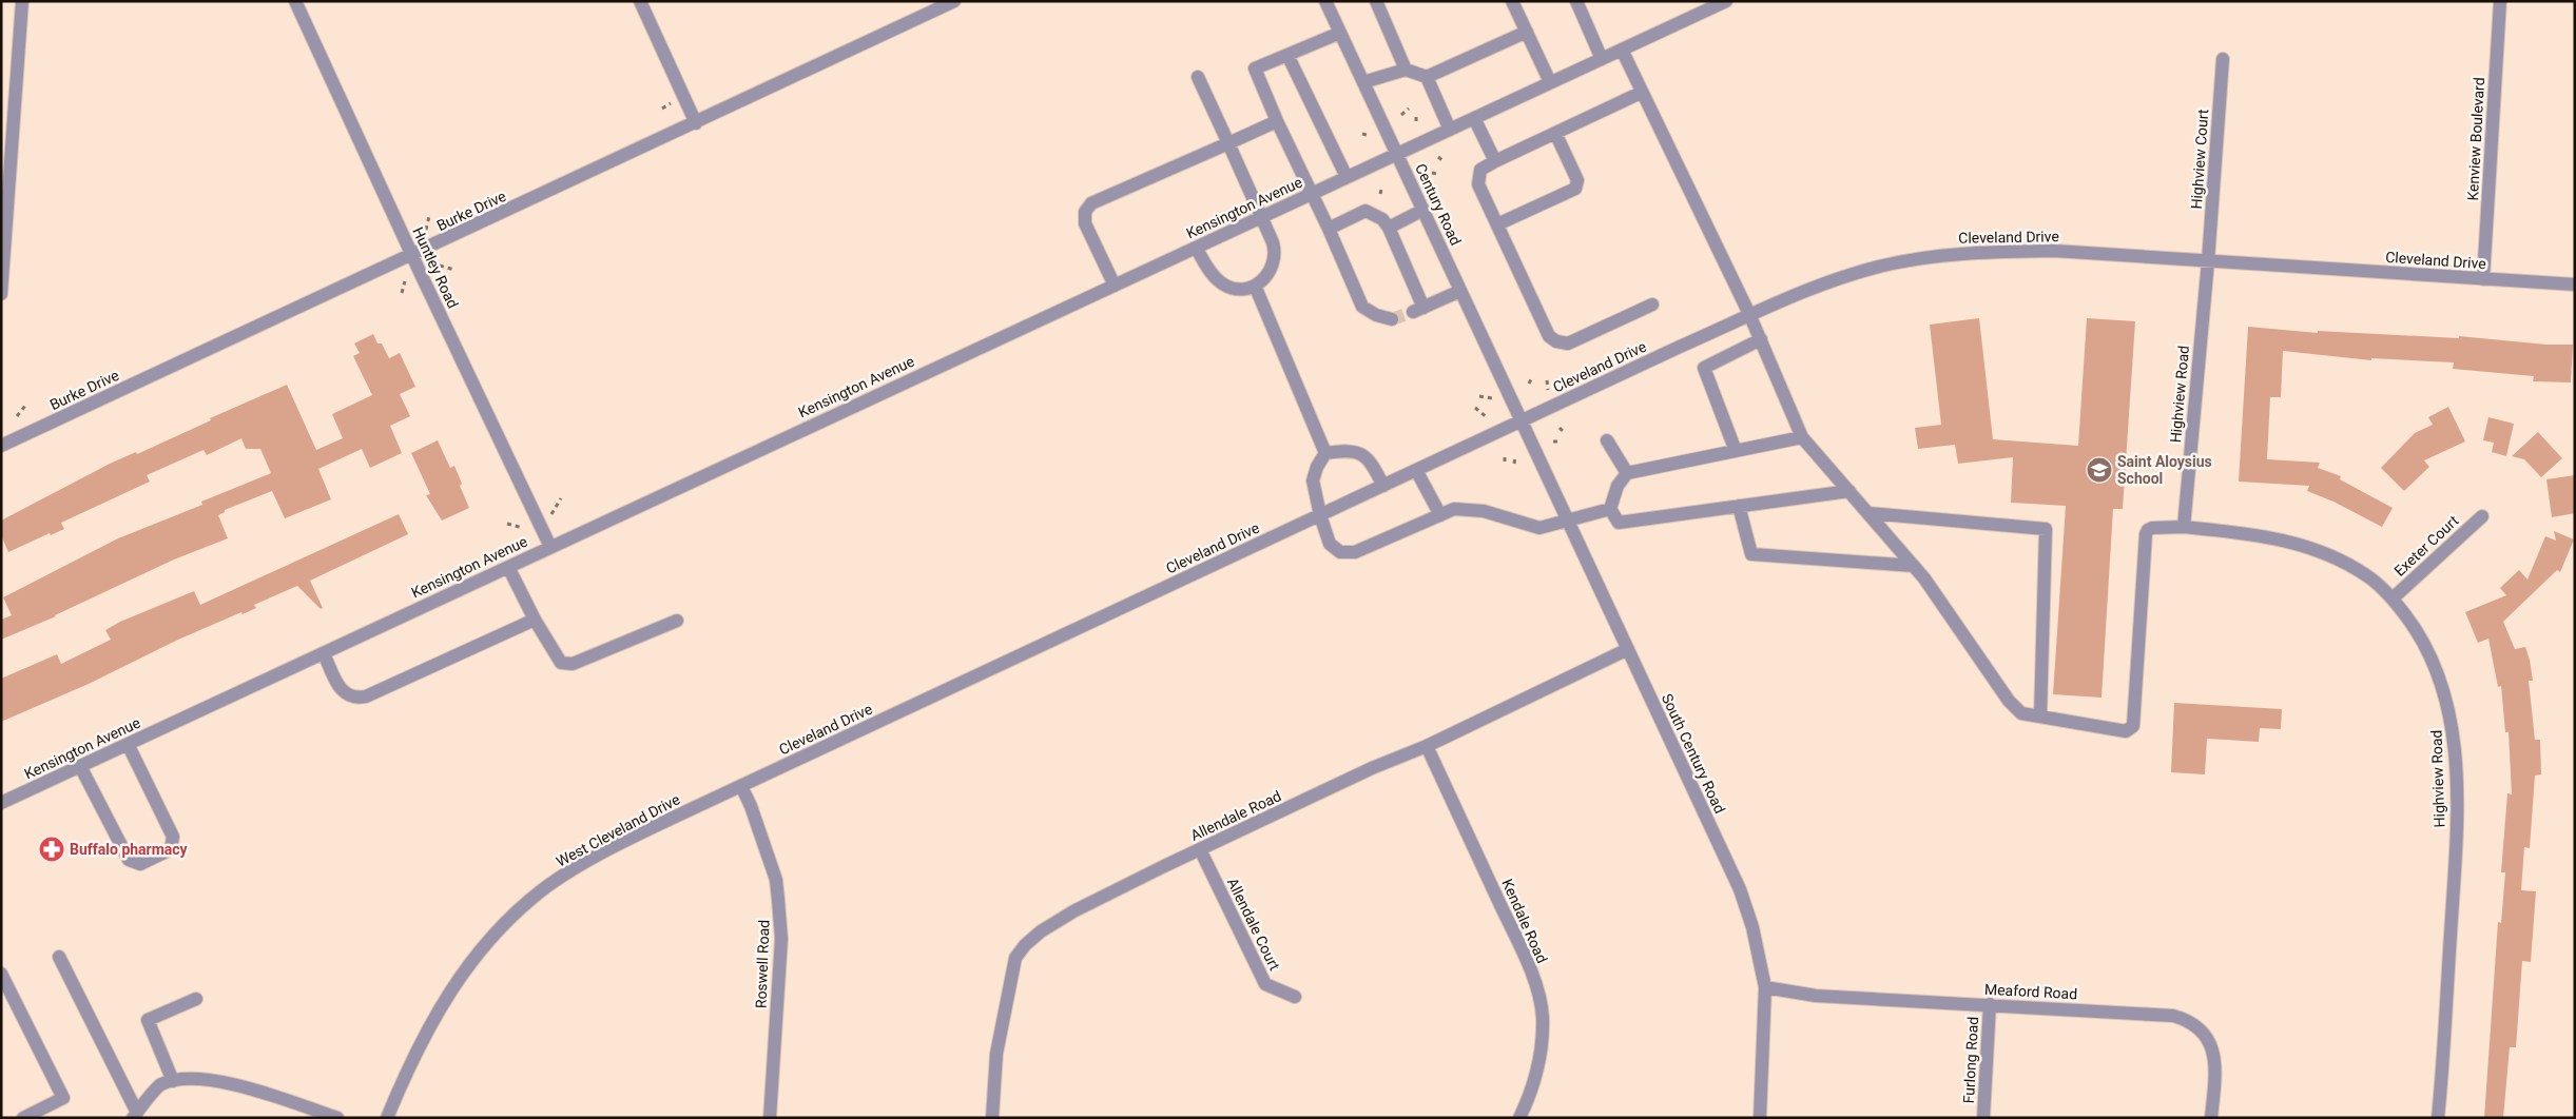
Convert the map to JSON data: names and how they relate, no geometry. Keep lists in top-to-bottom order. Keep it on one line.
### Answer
{"streets":{"street":["Kenview Boulevard","Highview Court","Century Road","Kensington Avenue","Burke Drive","Cleveland Drive","Huntley Road","Highview Road","Exeter Court","South Century Road","Allendale Road","West Cleveland Drive","Kendale Road","Allendale Court","Roswell Road","Meaford Road","Furlong Road"]},"crossings":[["Kenview Boulevard","Cleveland Drive"],["Highview Court","Cleveland Drive"],["Highview Court","Highview Road"],["Century Road","Kensington Avenue"],["Century Road","Cleveland Drive"],["Century Road","South Century Road"],["Kensington Avenue","Huntley Road"],["Burke Drive","Huntley Road"],["Cleveland Drive","Highview Road"],["Cleveland Drive","South Century Road"],["Cleveland Drive","West Cleveland Drive"],["Cleveland Drive","Roswell Road"],["Highview Road","Exeter Court"],["South Century Road","Allendale Road"],["South Century Road","Meaford Road"],["Allendale Road","Kendale Road"],["Allendale Road","Allendale Court"],["Meaford Road","Furlong Road"]],"places":{"school or university":["Saint Aloysius School"],"pharmacy":["Buffalo pharmacy"]}}
